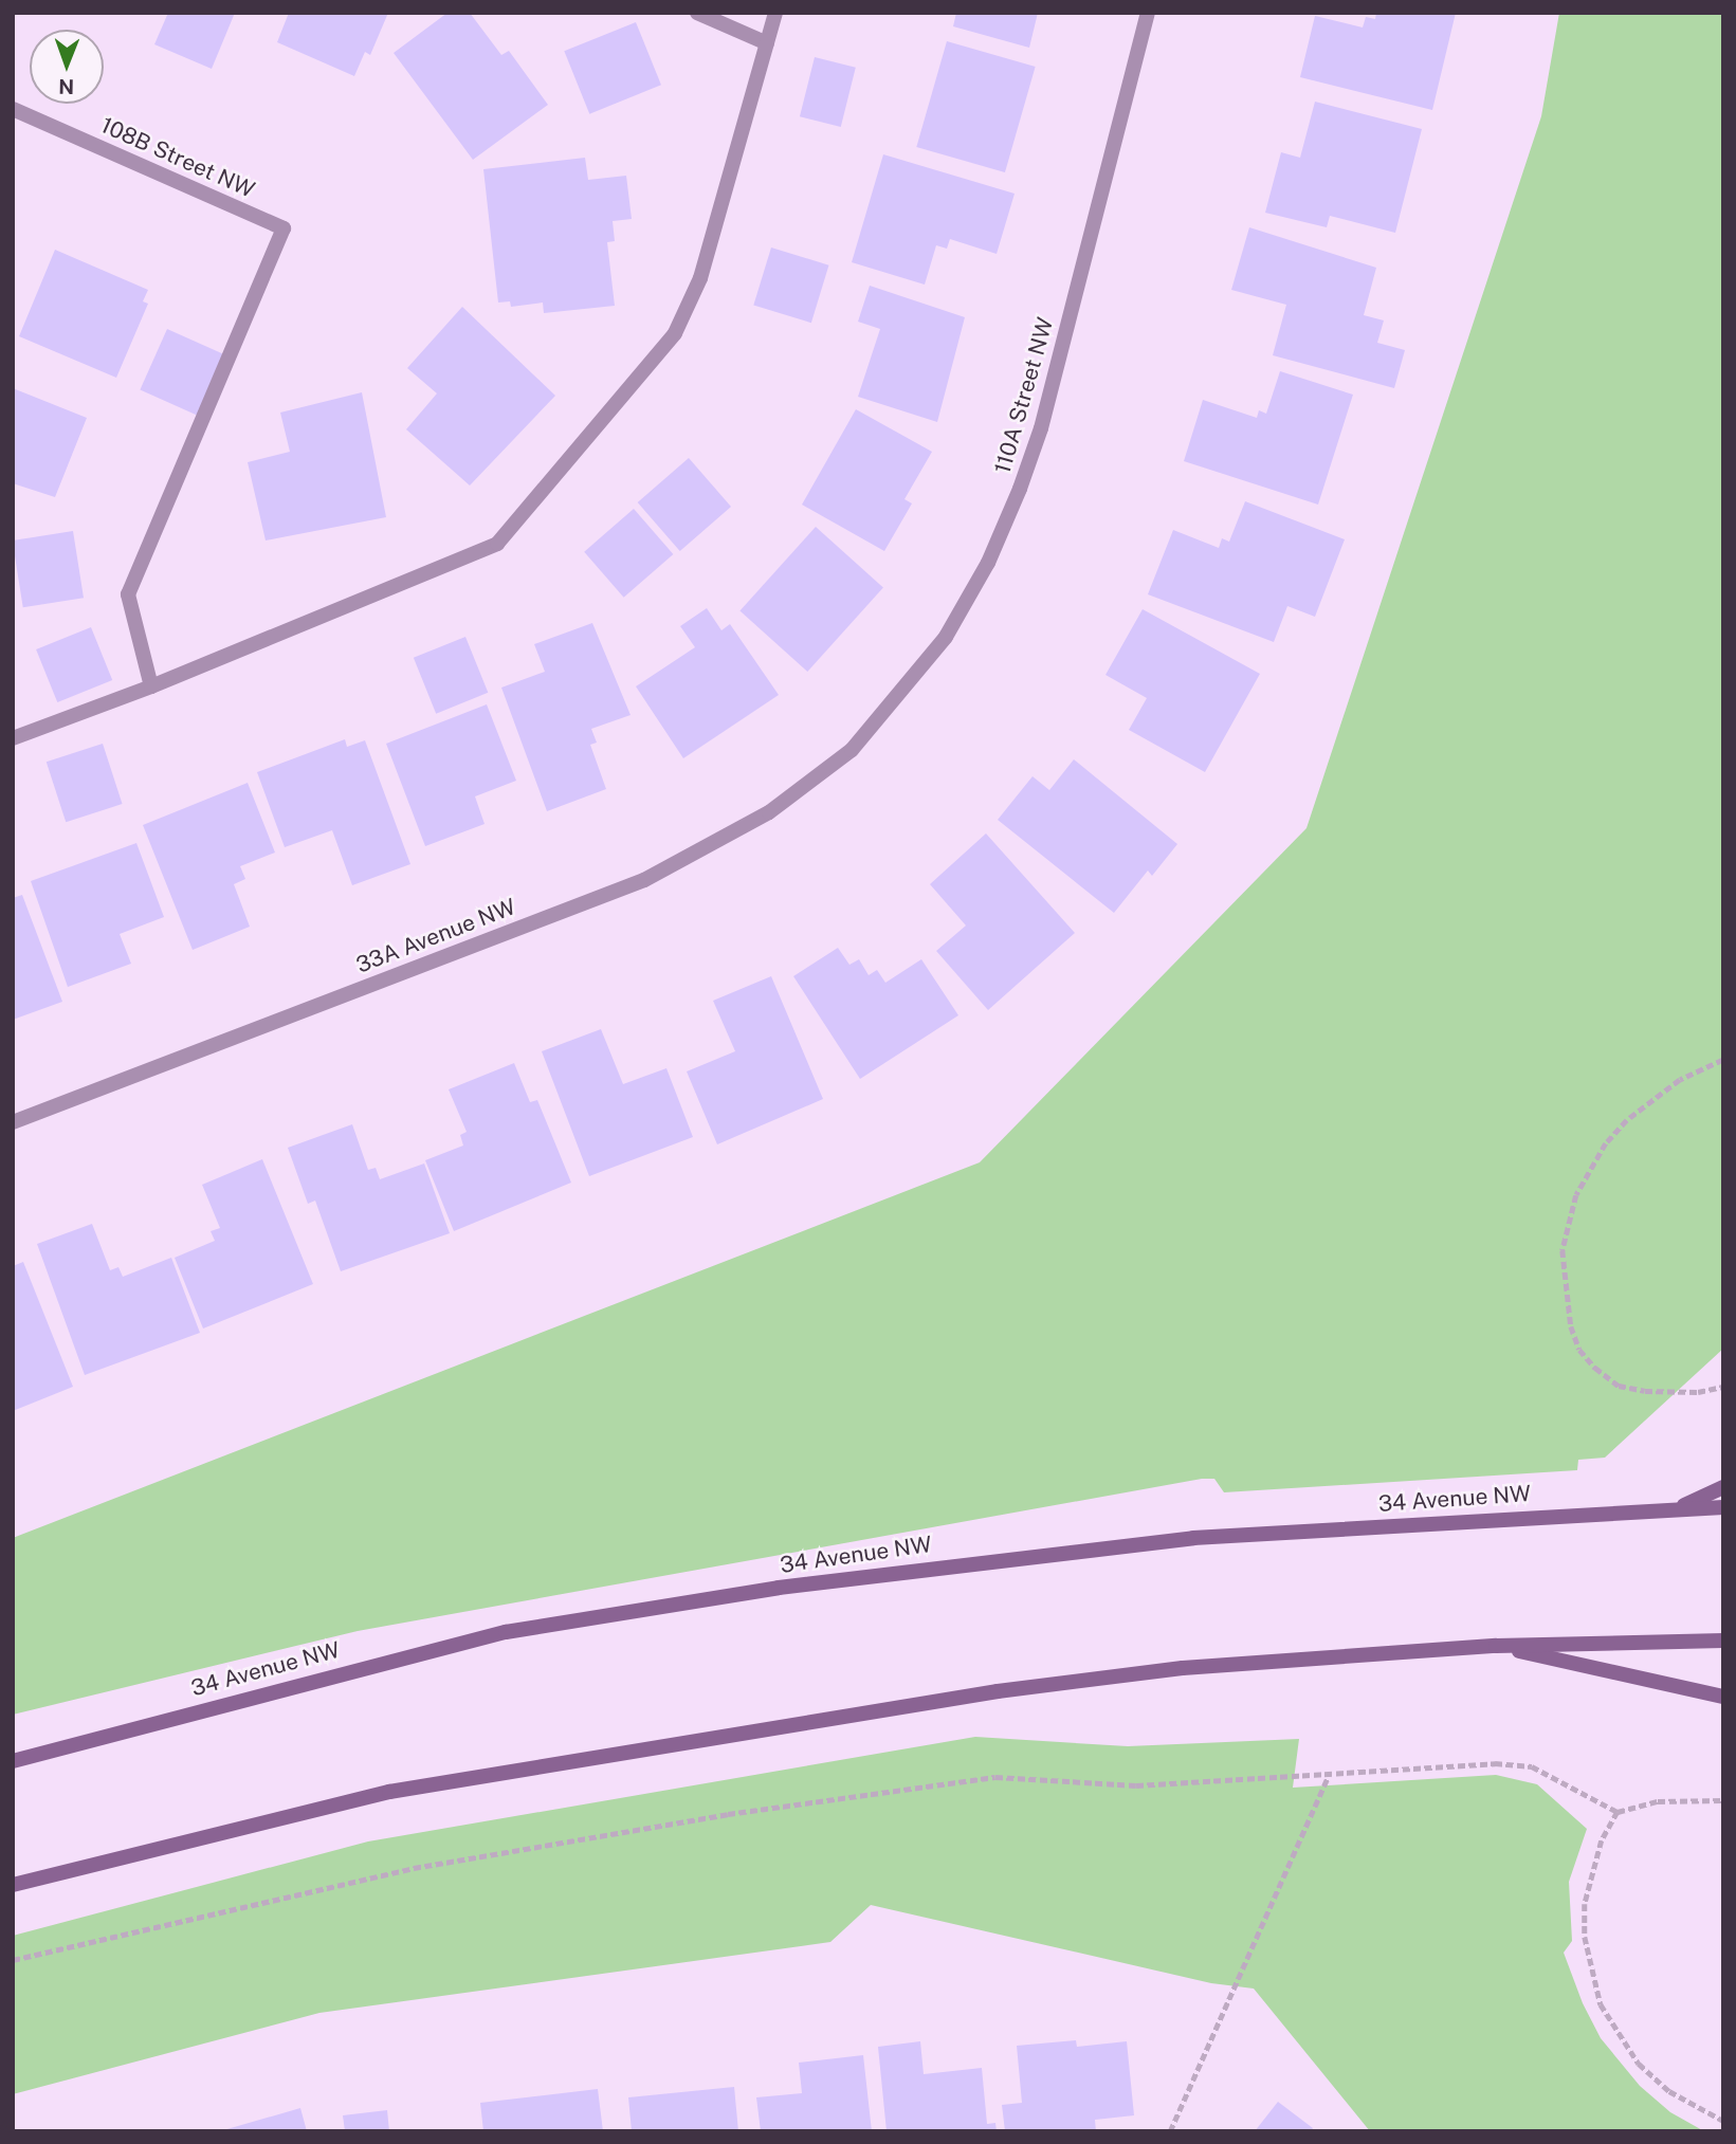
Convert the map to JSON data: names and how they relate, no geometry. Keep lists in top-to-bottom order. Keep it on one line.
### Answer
{"streets":{"main road":["34 Avenue NW"],"street":["108B Street NW","110A Street NW","33A Avenue NW"]},"crossings":[["110A Street NW","33A Avenue NW"]],"north":"bottom"}
